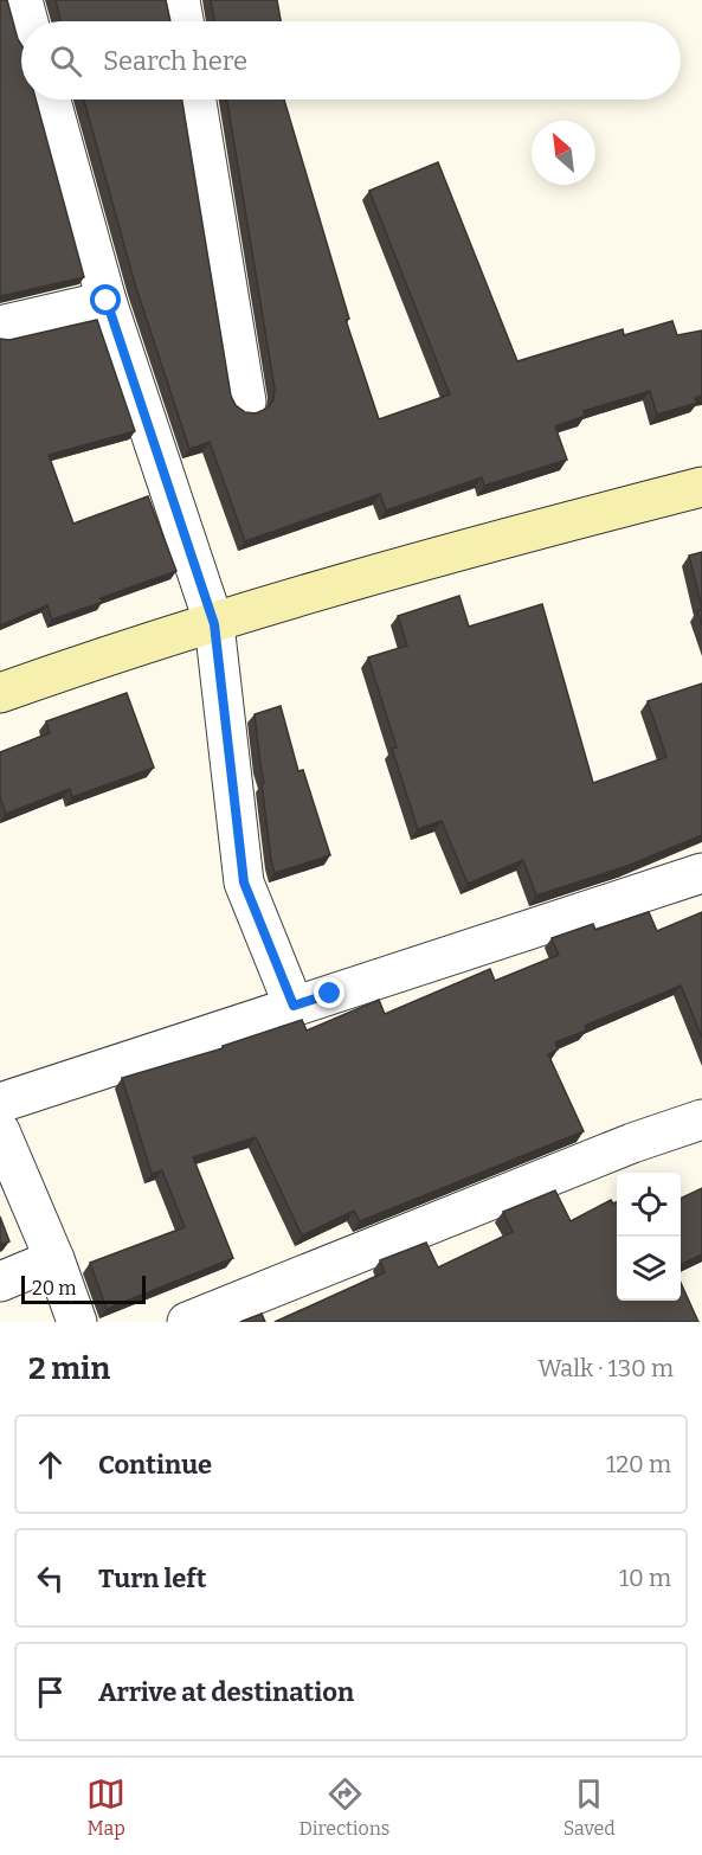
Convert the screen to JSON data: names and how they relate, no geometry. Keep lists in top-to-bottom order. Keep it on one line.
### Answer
{"scale_bar":"20 m","north":"top left","page":{"search":"Search here","scale":"20 m","heading":["2 min","Walk · 130 m"],"list":[["Continue","120 m"],["Turn left","10 m"],"Arrive at destination"],"nav":["Map","Directions","Saved"]}}
